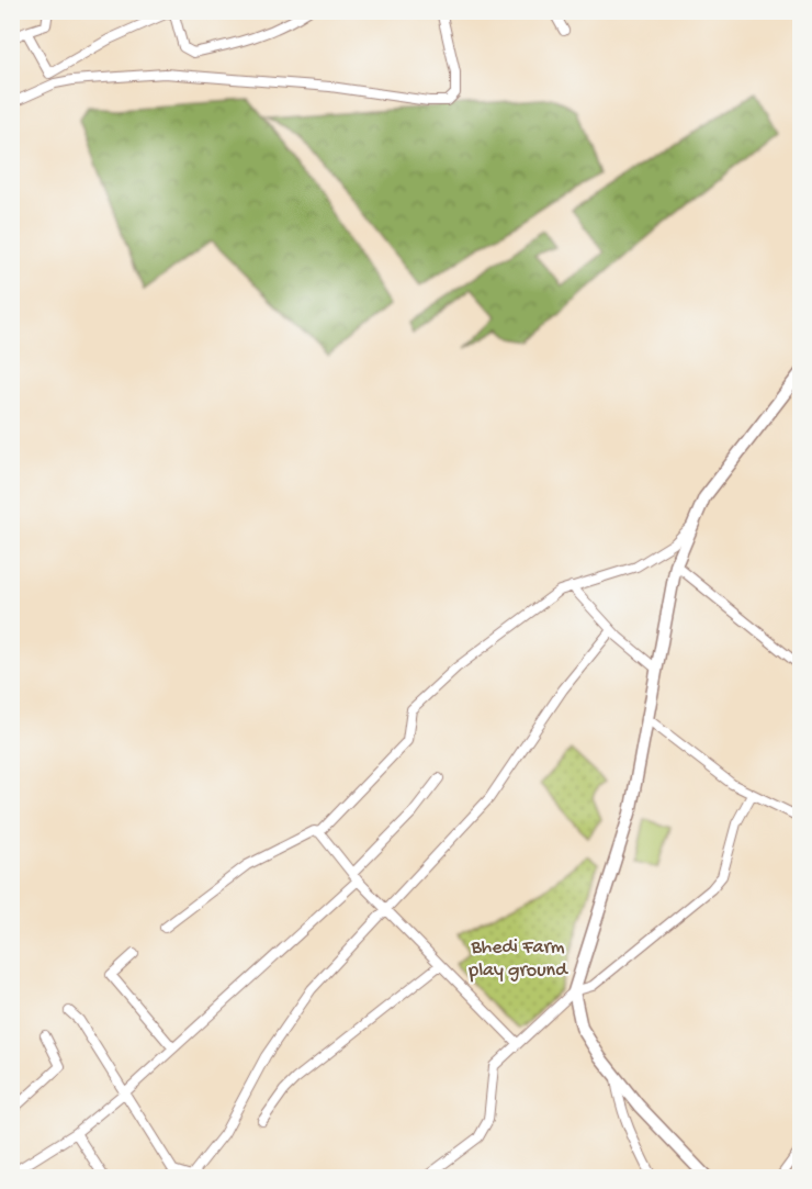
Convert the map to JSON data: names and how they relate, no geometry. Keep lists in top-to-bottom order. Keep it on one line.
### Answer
{"parks":["Bhedi Farm play ground"]}
